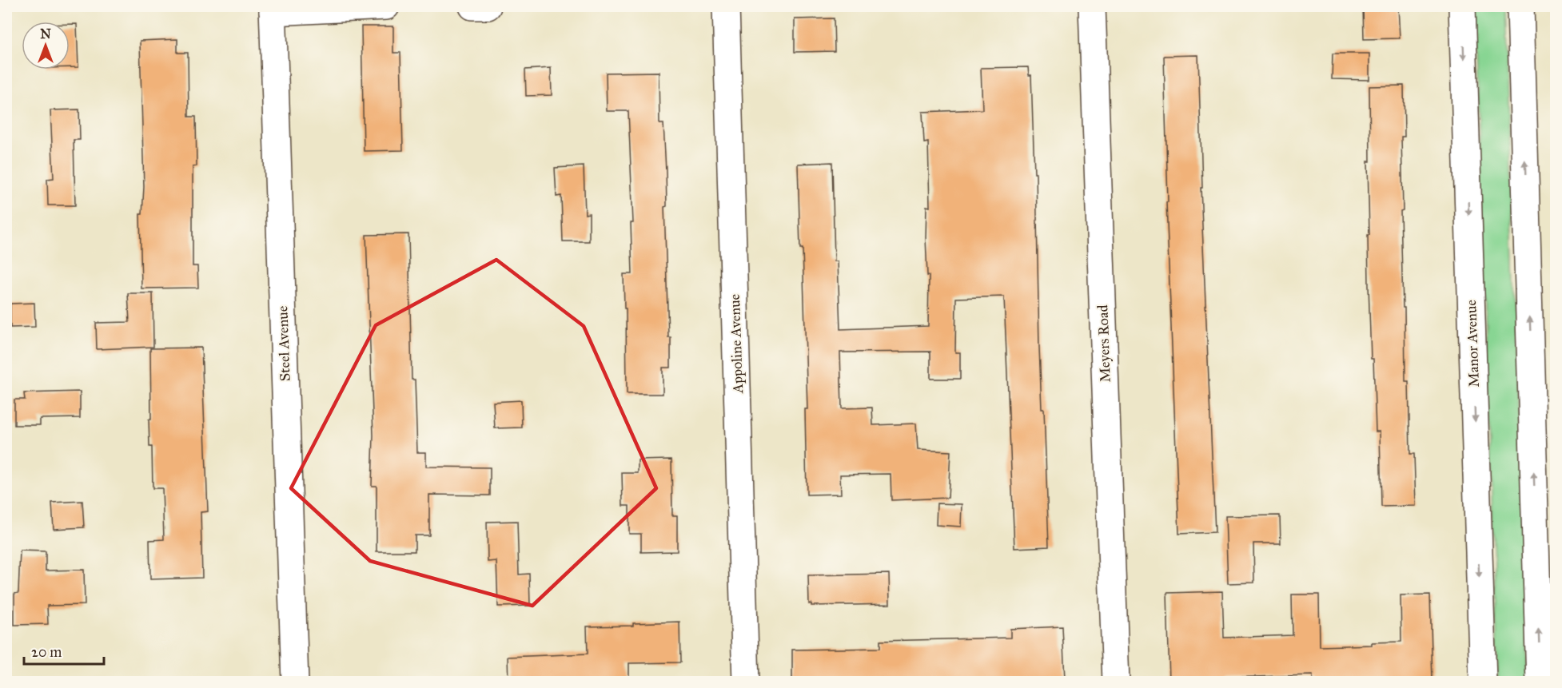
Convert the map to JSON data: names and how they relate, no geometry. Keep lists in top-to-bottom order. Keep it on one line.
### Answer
{"streets":{"street":["Steel Avenue","Appoline Avenue","Meyers Road","Manor Avenue"]},"scale_bar":"20 m","north":"top"}
